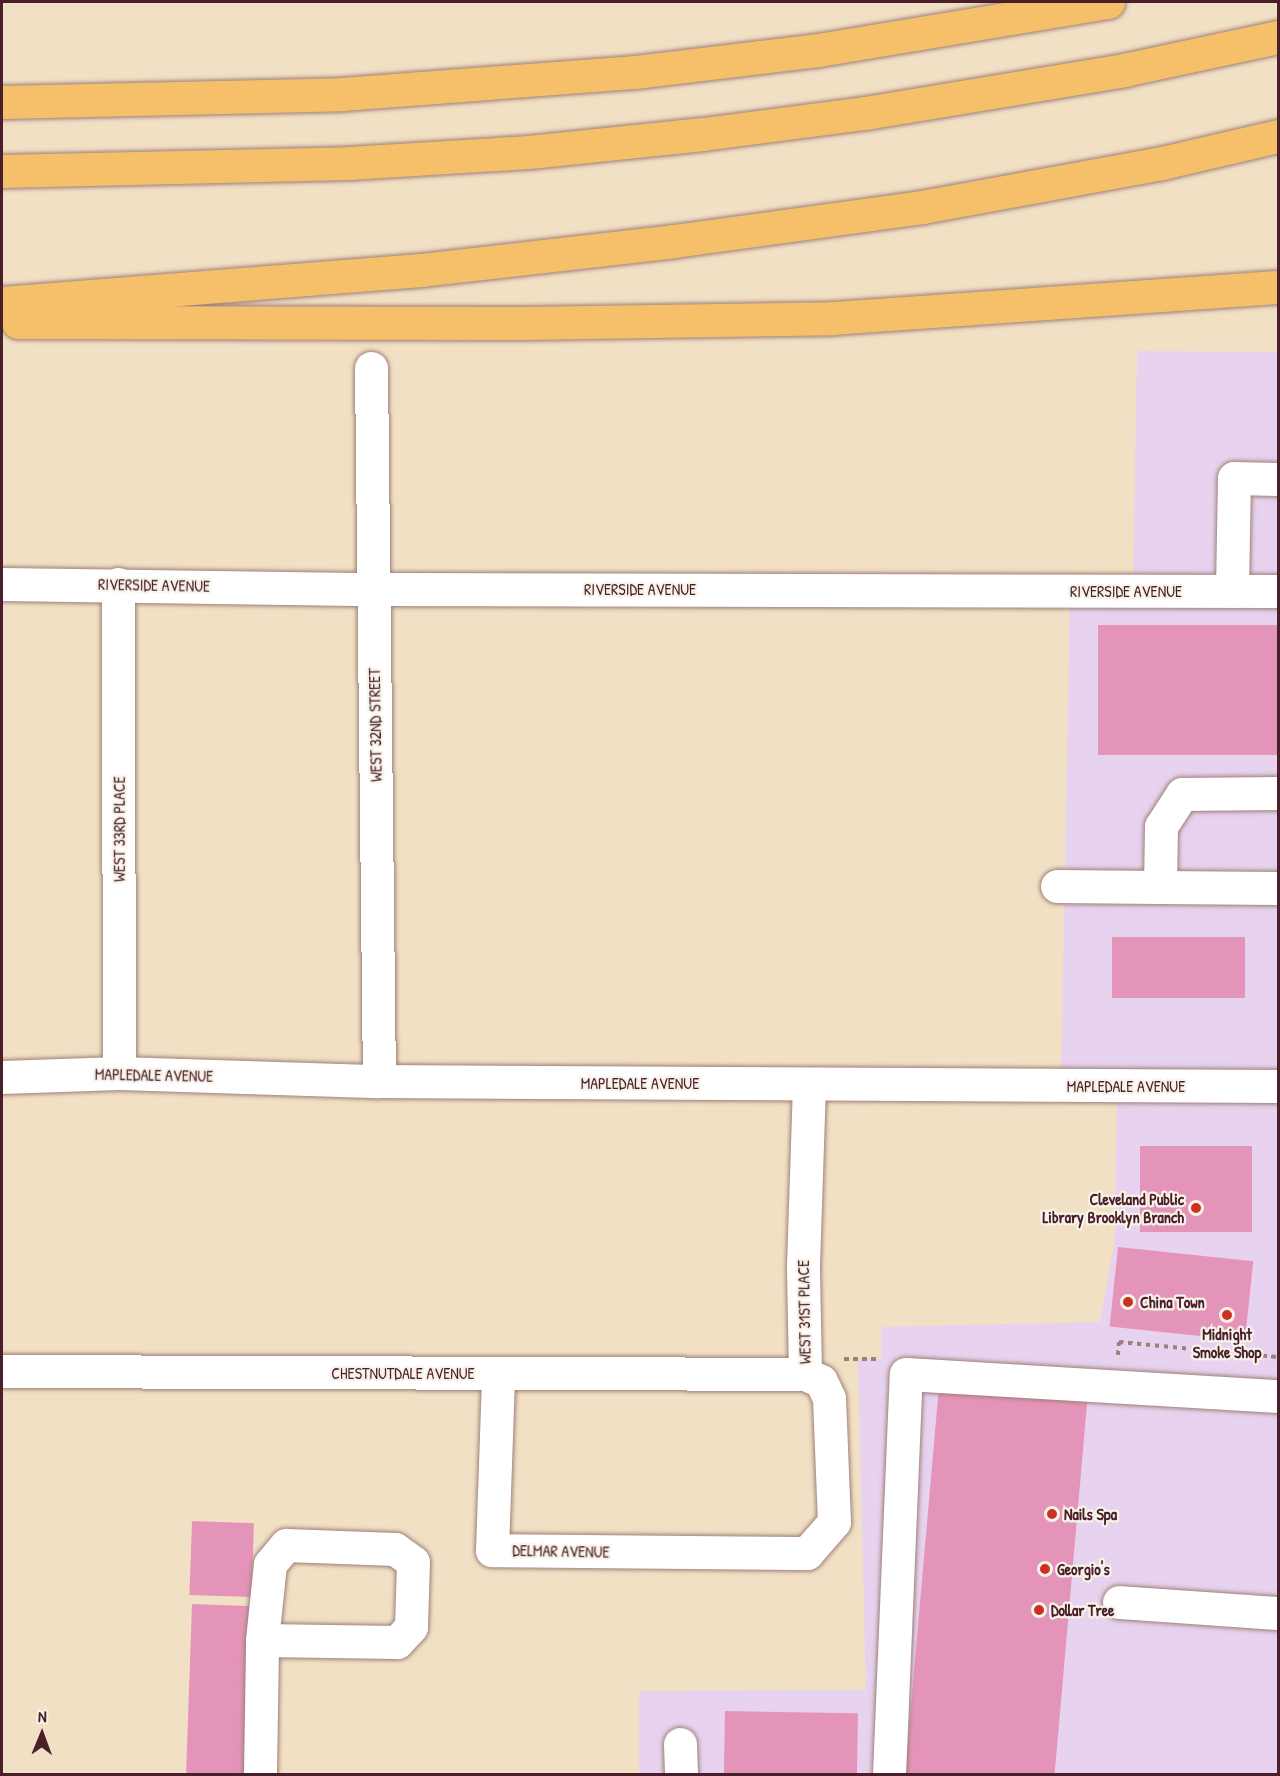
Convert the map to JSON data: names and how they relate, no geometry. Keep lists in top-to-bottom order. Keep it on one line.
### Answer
{"streets":{"street":["RIVERSIDE AVENUE","WEST 32ND STREET","WEST 33RD PLACE","MAPLEDALE AVENUE","WEST 31ST PLACE","CHESTNUTDALE AVENUE","DELMAR AVENUE"]},"crossings":[["RIVERSIDE AVENUE","WEST 32ND STREET"],["RIVERSIDE AVENUE","WEST 33RD PLACE"],["WEST 32ND STREET","MAPLEDALE AVENUE"],["WEST 33RD PLACE","MAPLEDALE AVENUE"],["MAPLEDALE AVENUE","WEST 31ST PLACE"],["WEST 31ST PLACE","CHESTNUTDALE AVENUE"],["WEST 31ST PLACE","DELMAR AVENUE"],["CHESTNUTDALE AVENUE","DELMAR AVENUE"]],"places":["Cleveland Public Library Brooklyn Branch","China Town","Midnight Smoke Shop","Nails Spa","Georgio's","Dollar Tree"],"north":"top"}
